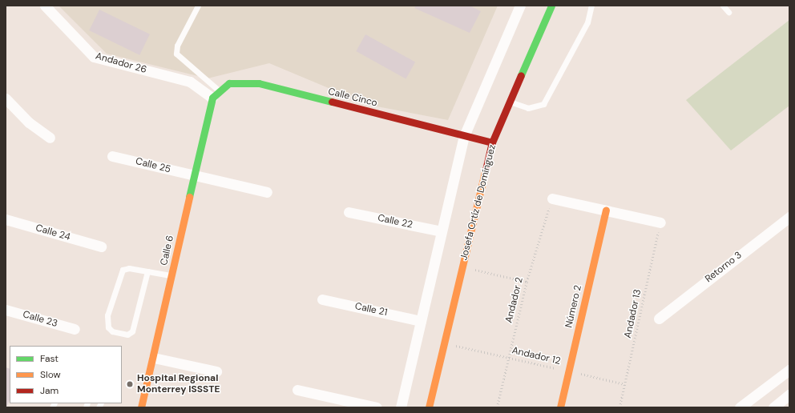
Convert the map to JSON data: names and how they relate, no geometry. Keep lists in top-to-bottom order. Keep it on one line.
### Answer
{"streets":{"street":["Andador 26","Calle Cinco","Calle 25","Josefa Ortíz de Domínguez","Calle 22","Calle 24","Calle 6","Retorno 3","Número 2","Calle 21","Calle 23"],"path":["Andador 2","Andador 13","Andador 12"]},"crossings":[["Andador 26","Calle Cinco"],["Andador 26","Calle 6"],["Calle Cinco","Josefa Ortíz de Domínguez"],["Calle Cinco","Calle 6"],["Calle 25","Calle 6"],["Josefa Ortíz de Domínguez","Andador 12"],["Andador 2","Andador 12"],["Número 2","Andador 12"],["Andador 13","Andador 12"]],"places":["Hospital Regional Monterrey ISSSTE"],"legend":["Fast","Slow","Jam"]}
